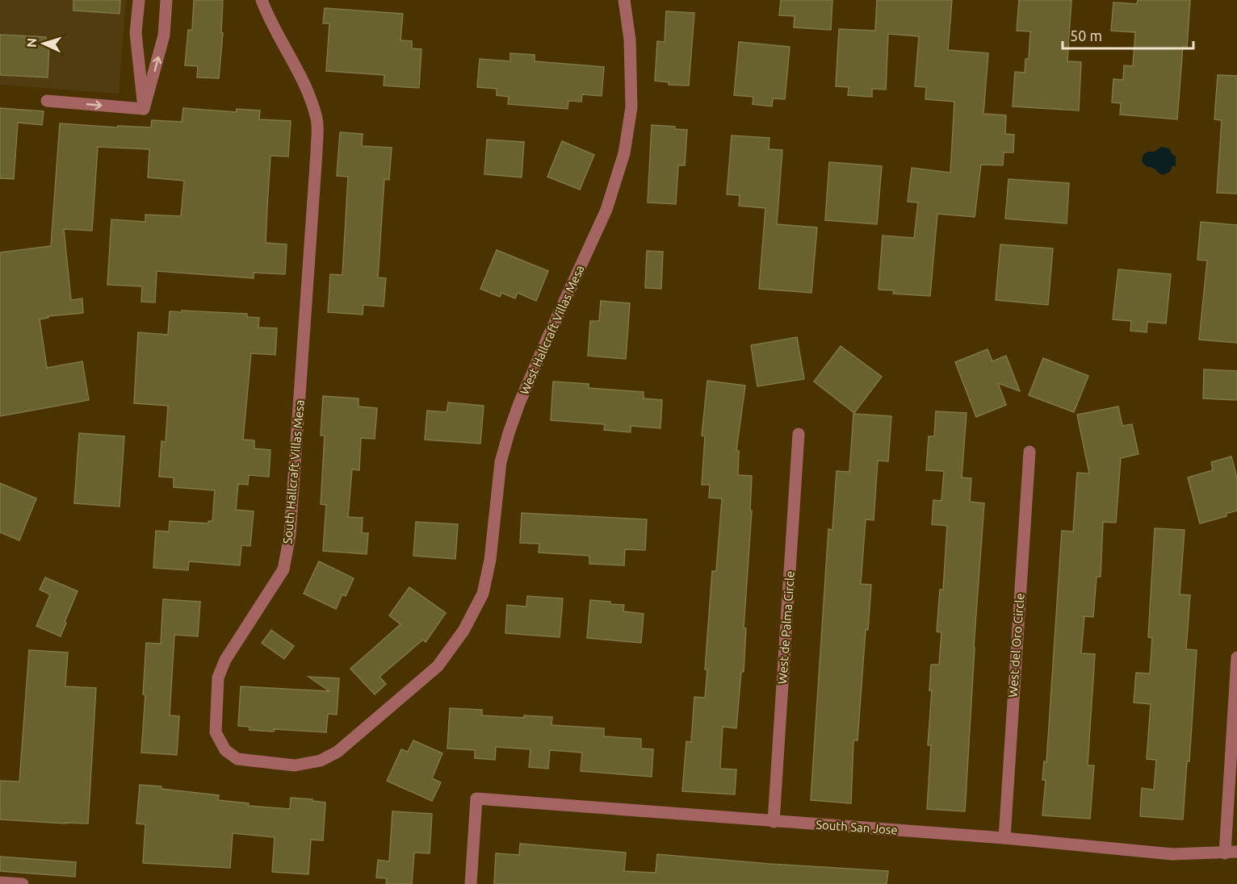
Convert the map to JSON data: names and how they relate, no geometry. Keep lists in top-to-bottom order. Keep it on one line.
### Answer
{"streets":{"street":["West Hallcraft Villas Mesa","South Hallcraft Villas Mesa","West de Palma Circle","West del Oro Circle","South San Jose"]},"crossings":[["West Hallcraft Villas Mesa","South Hallcraft Villas Mesa"],["West de Palma Circle","South San Jose"],["West del Oro Circle","South San Jose"]],"scale_bar":"50 m","north":"left"}
